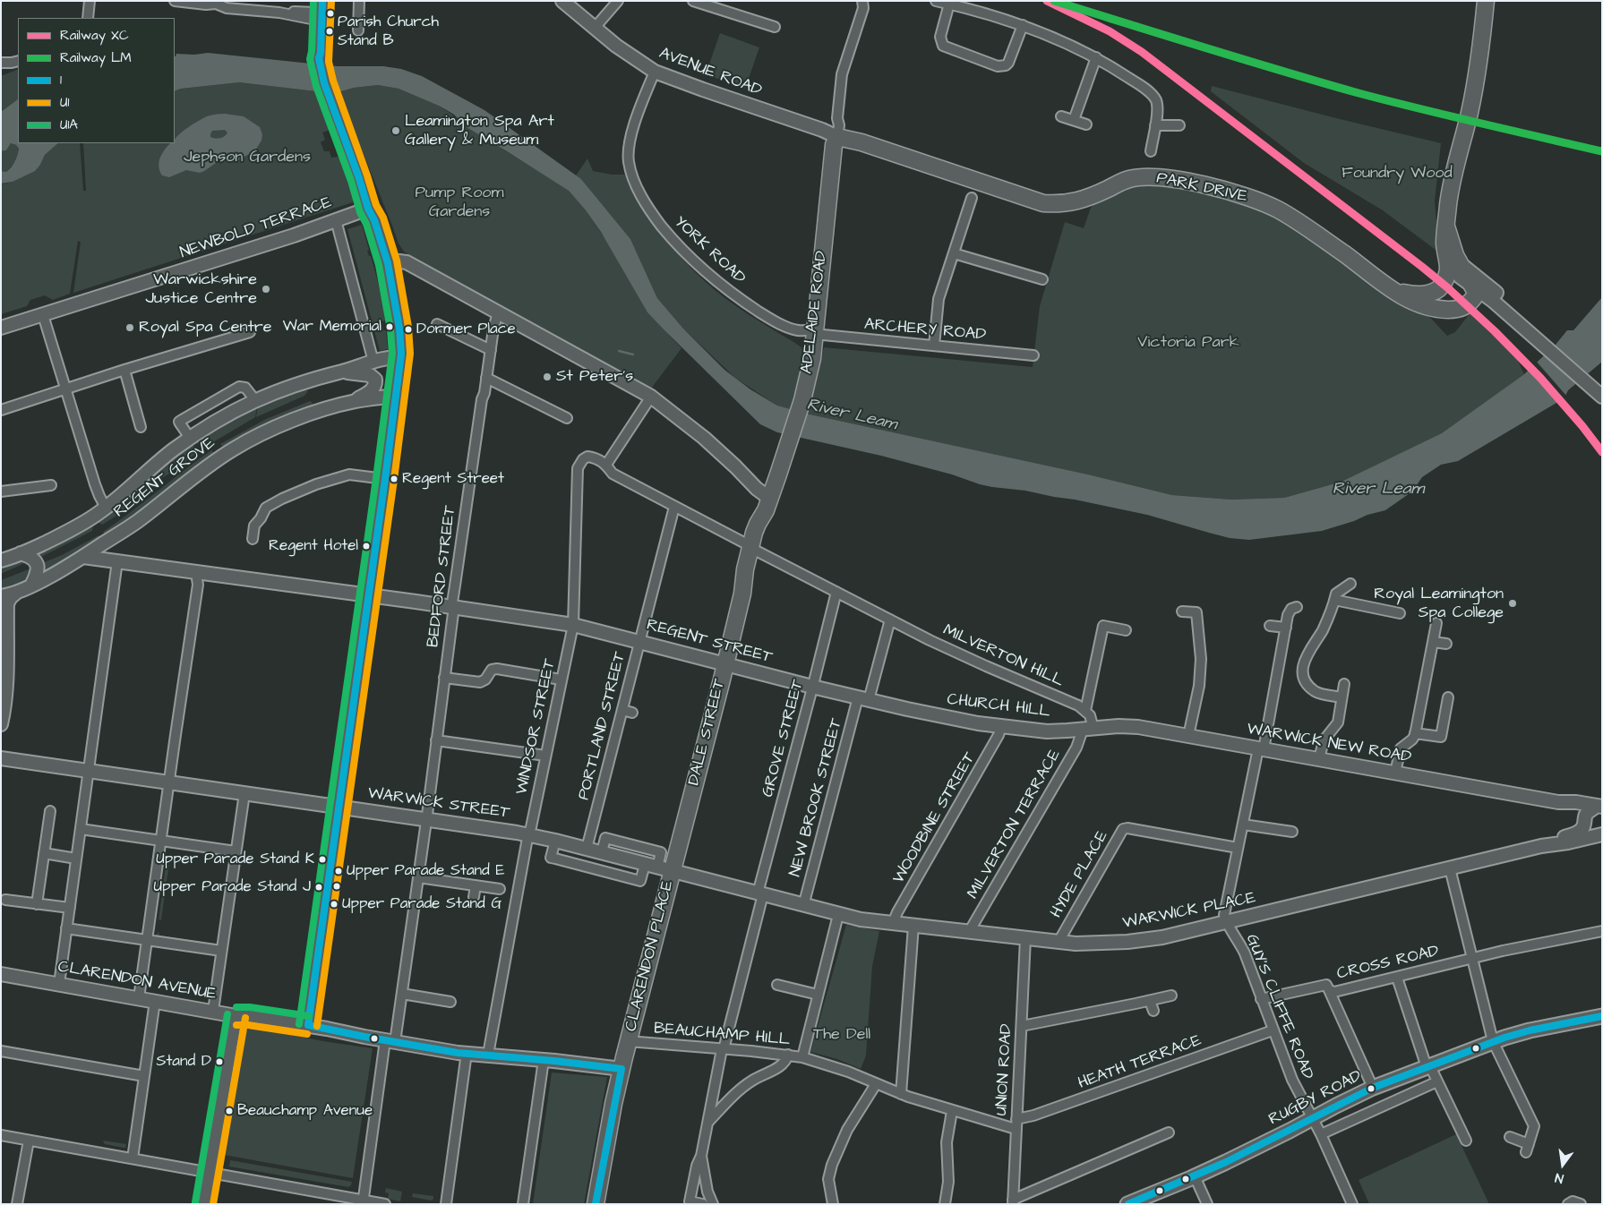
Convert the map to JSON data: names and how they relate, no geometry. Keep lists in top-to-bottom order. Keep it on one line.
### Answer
{"streets":{"highway":["PARK DRIVE","ADELAIDE ROAD","DALE STREET","CLARENDON PLACE"],"main road":["RUGBY ROAD"],"street":["AVENUE ROAD","NEWBOLD TERRACE","YORK ROAD","ARCHERY ROAD","REGENT GROVE","BEDFORD STREET","REGENT STREET","MILVERTON HILL","CHURCH HILL","PORTLAND STREET","WINDSOR STREET","GROVE STREET","WARWICK NEW ROAD","NEW BROOK STREET","WARWICK STREET","WOODBINE STREET","MILVERTON TERRACE","HYDE PLACE","WARWICK PLACE","CROSS ROAD","CLARENDON AVENUE","GUY'S CLIFFE ROAD","BEAUCHAMP HILL","HEATH TERRACE","UNION ROAD"]},"crossings":[["AVENUE ROAD","PARK DRIVE"],["AVENUE ROAD","YORK ROAD"],["AVENUE ROAD","ADELAIDE ROAD"],["PARK DRIVE","ADELAIDE ROAD"],["YORK ROAD","ADELAIDE ROAD"],["YORK ROAD","ARCHERY ROAD"],["ADELAIDE ROAD","ARCHERY ROAD"],["ADELAIDE ROAD","MILVERTON HILL"],["ADELAIDE ROAD","DALE STREET"],["REGENT GROVE","REGENT STREET"],["BEDFORD STREET","REGENT STREET"],["BEDFORD STREET","WARWICK STREET"],["BEDFORD STREET","CLARENDON AVENUE"],["REGENT STREET","CHURCH HILL"],["REGENT STREET","PORTLAND STREET"],["REGENT STREET","WINDSOR STREET"],["REGENT STREET","DALE STREET"],["REGENT STREET","GROVE STREET"],["REGENT STREET","NEW BROOK STREET"],["MILVERTON HILL","PORTLAND STREET"],["MILVERTON HILL","WINDSOR STREET"],["MILVERTON HILL","DALE STREET"],["MILVERTON HILL","GROVE STREET"],["MILVERTON HILL","NEW BROOK STREET"],["CHURCH HILL","WARWICK NEW ROAD"],["CHURCH HILL","WOODBINE STREET"],["CHURCH HILL","MILVERTON TERRACE"],["PORTLAND STREET","WARWICK STREET"],["WINDSOR STREET","WARWICK STREET"],["WINDSOR STREET","CLARENDON AVENUE"],["DALE STREET","WARWICK STREET"],["DALE STREET","CLARENDON PLACE"],["GROVE STREET","WARWICK STREET"],["GROVE STREET","BEAUCHAMP HILL"],["WARWICK NEW ROAD","MILVERTON TERRACE"],["WARWICK NEW ROAD","WARWICK PLACE"],["WARWICK NEW ROAD","GUY'S CLIFFE ROAD"],["NEW BROOK STREET","WARWICK STREET"],["WARWICK STREET","WARWICK PLACE"],["WARWICK STREET","CLARENDON PLACE"],["WOODBINE STREET","WARWICK PLACE"],["MILVERTON TERRACE","WARWICK PLACE"],["HYDE PLACE","WARWICK PLACE"],["HYDE PLACE","GUY'S CLIFFE ROAD"],["WARWICK PLACE","GUY'S CLIFFE ROAD"],["WARWICK PLACE","UNION ROAD"],["CLARENDON PLACE","CLARENDON AVENUE"],["CLARENDON PLACE","BEAUCHAMP HILL"],["CROSS ROAD","GUY'S CLIFFE ROAD"],["GUY'S CLIFFE ROAD","HEATH TERRACE"],["GUY'S CLIFFE ROAD","RUGBY ROAD"],["BEAUCHAMP HILL","UNION ROAD"],["HEATH TERRACE","UNION ROAD"]],"water":["River Leam"],"parks":["Jephson Gardens","Foundry Wood","Pump Room Gardens","Victoria Park","The Dell"],"places":["Parish Church Stand B","Leamington Spa Art Gallery & Museum","Warwickshire Justice Centre","War Memorial","Royal Spa Centre","Dormer Place","St Peter's","Regent Street","Regent Hotel","Royal Leamington Spa College","Upper Parade Stand K","Upper Parade Stand E","Upper Parade Stand J","Upper Parade Stand G","Stand D","Beauchamp Avenue"],"lines":["rail line XC","rail line LM","transit line 1","transit line U1","transit line U1A"],"legend":["Railway XC","Railway LM","1","U1","U1A"],"north":"bottom"}
